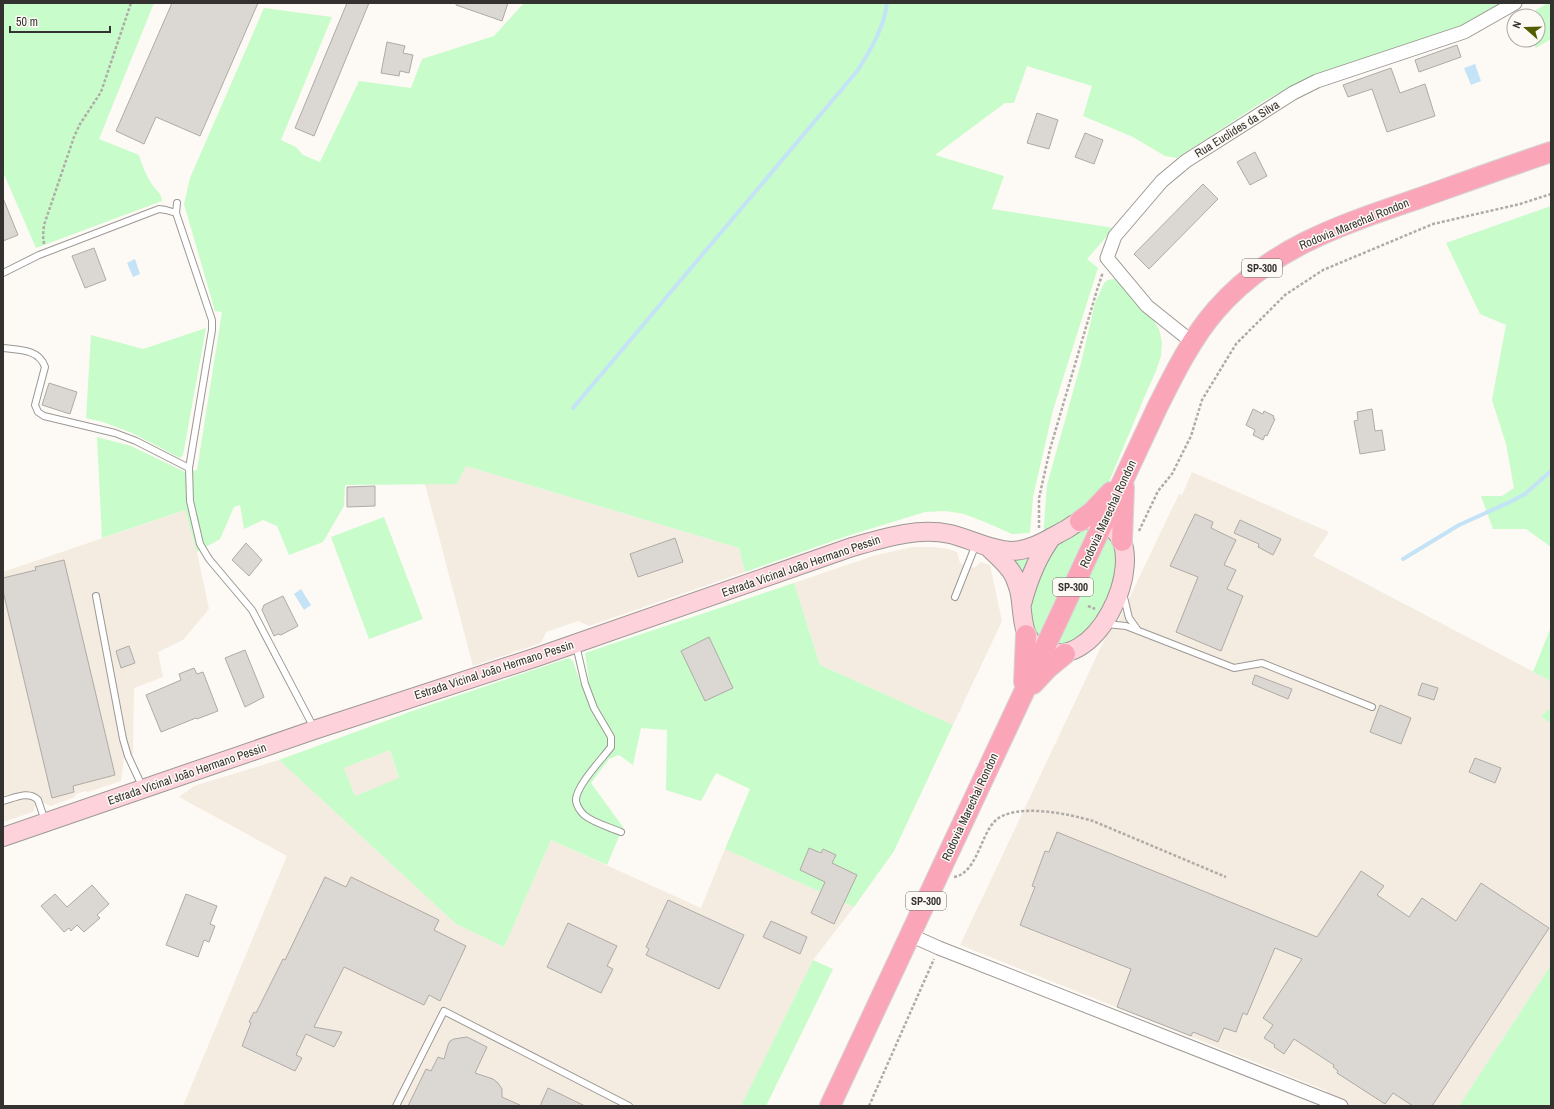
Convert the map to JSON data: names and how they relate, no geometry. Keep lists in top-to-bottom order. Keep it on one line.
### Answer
{"streets":{"main road":["Rodovia Marechal Rondon","SP-300","Estrada Vicinal João Hermano Pessin"],"street":["Rua Euclides da Silva"]},"scale_bar":"50 m","north":"left"}
